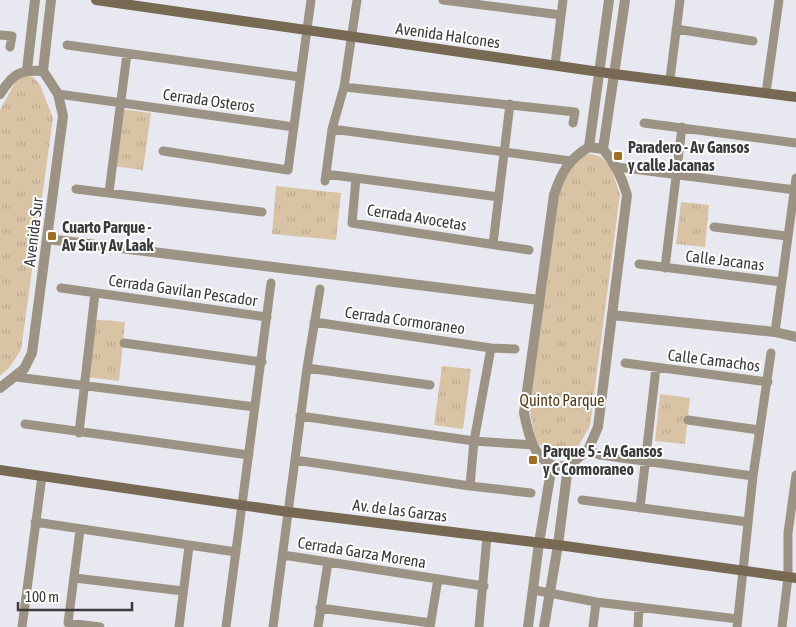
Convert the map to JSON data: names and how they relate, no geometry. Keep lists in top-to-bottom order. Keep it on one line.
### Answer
{"streets":{"main road":["Avenida Halcones","Av. de las Garzas"],"street":["Cerrada Osteros","Cerrada Avocetas","Avenida Sur","Calle Jacanas","Cerrada Gavilan Pescador","Cerrada Cormoraneo","Calle Camachos","Cerrada Garza Morena"]},"crossings":[["Avenida Halcones","Cerrada Avocetas"],["Cerrada Osteros","Avenida Sur"],["Cerrada Gavilan Pescador","Av. de las Garzas"],["Av. de las Garzas","Cerrada Garza Morena"]],"parks":["Quinto Parque"],"places":{"transit":["Paradero - Av Gansos y calle Jacanas","Cuarto Parque - Av Sur y Av Laak","Parque 5 - Av Gansos y C Cormoraneo"]},"scale_bar":"100 m"}
